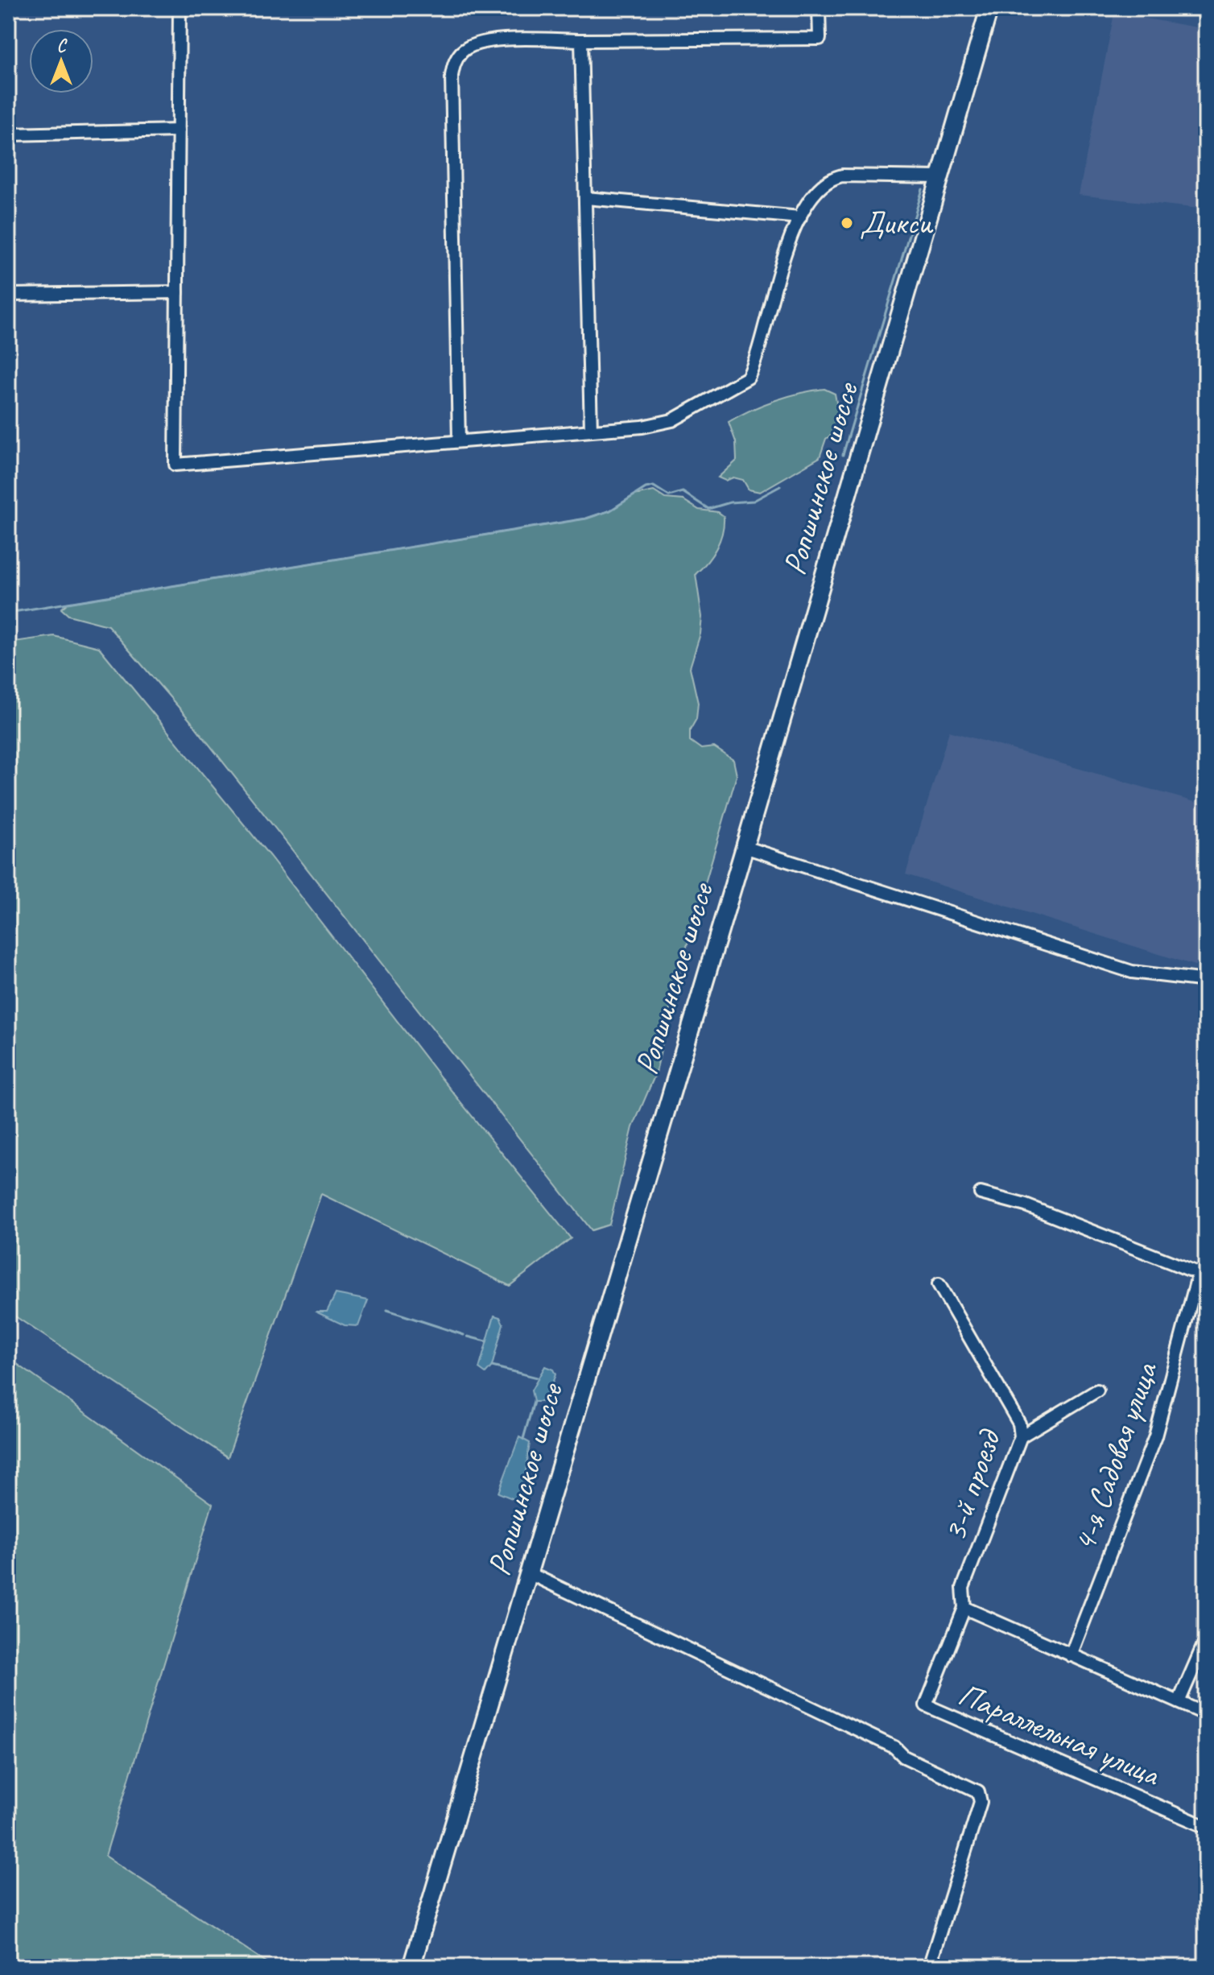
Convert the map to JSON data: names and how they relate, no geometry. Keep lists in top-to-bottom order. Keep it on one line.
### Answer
{"streets":{"main road":["Ропшинское шоссе"],"street":["4-я Садовая улица","3-й проезд","Параллельная улица"]},"crossings":[["3-й проезд","Параллельная улица"]],"places":["Дикси"],"north":"top"}
